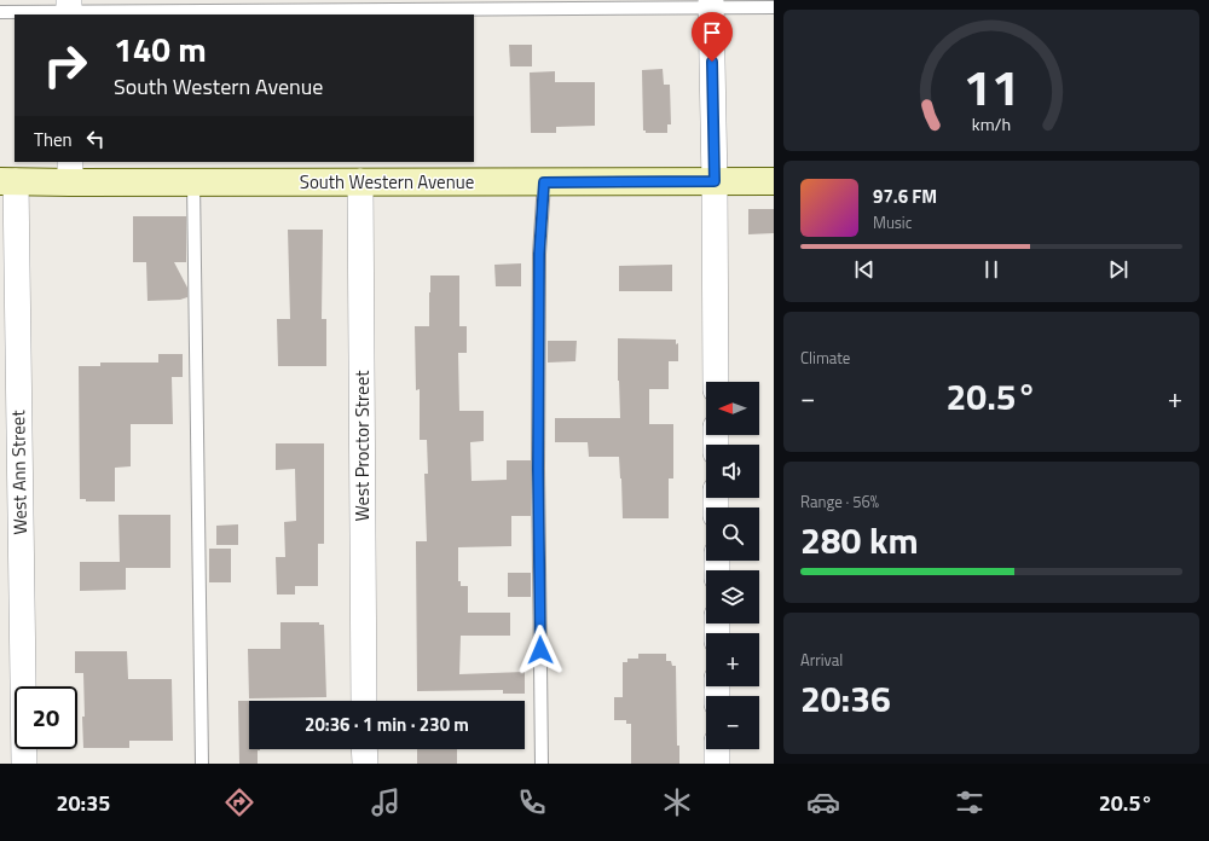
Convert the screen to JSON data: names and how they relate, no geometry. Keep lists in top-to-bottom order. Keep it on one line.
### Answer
{"streets":{"main road":["South Western Avenue"],"street":["West Proctor Street","West Ann Street"]},"crossings":[["South Western Avenue","West Proctor Street"],["South Western Avenue","West Ann Street"]],"north":"left","page":{"turn":["140 m","South Western Avenue"],"then":"Then","song":["97.6 FM","Music"],"tile":["Climate",["Range · 56%","280 km"],["Arrival","20:36"]],"heat":["−","20.5°","+"],"map_buttons":["+","−"],"limit":"20","trip":"20:36 · 1 min · 230 m","tabs":["20:35","20.5°"],"gauge":["11","km/h"]}}
